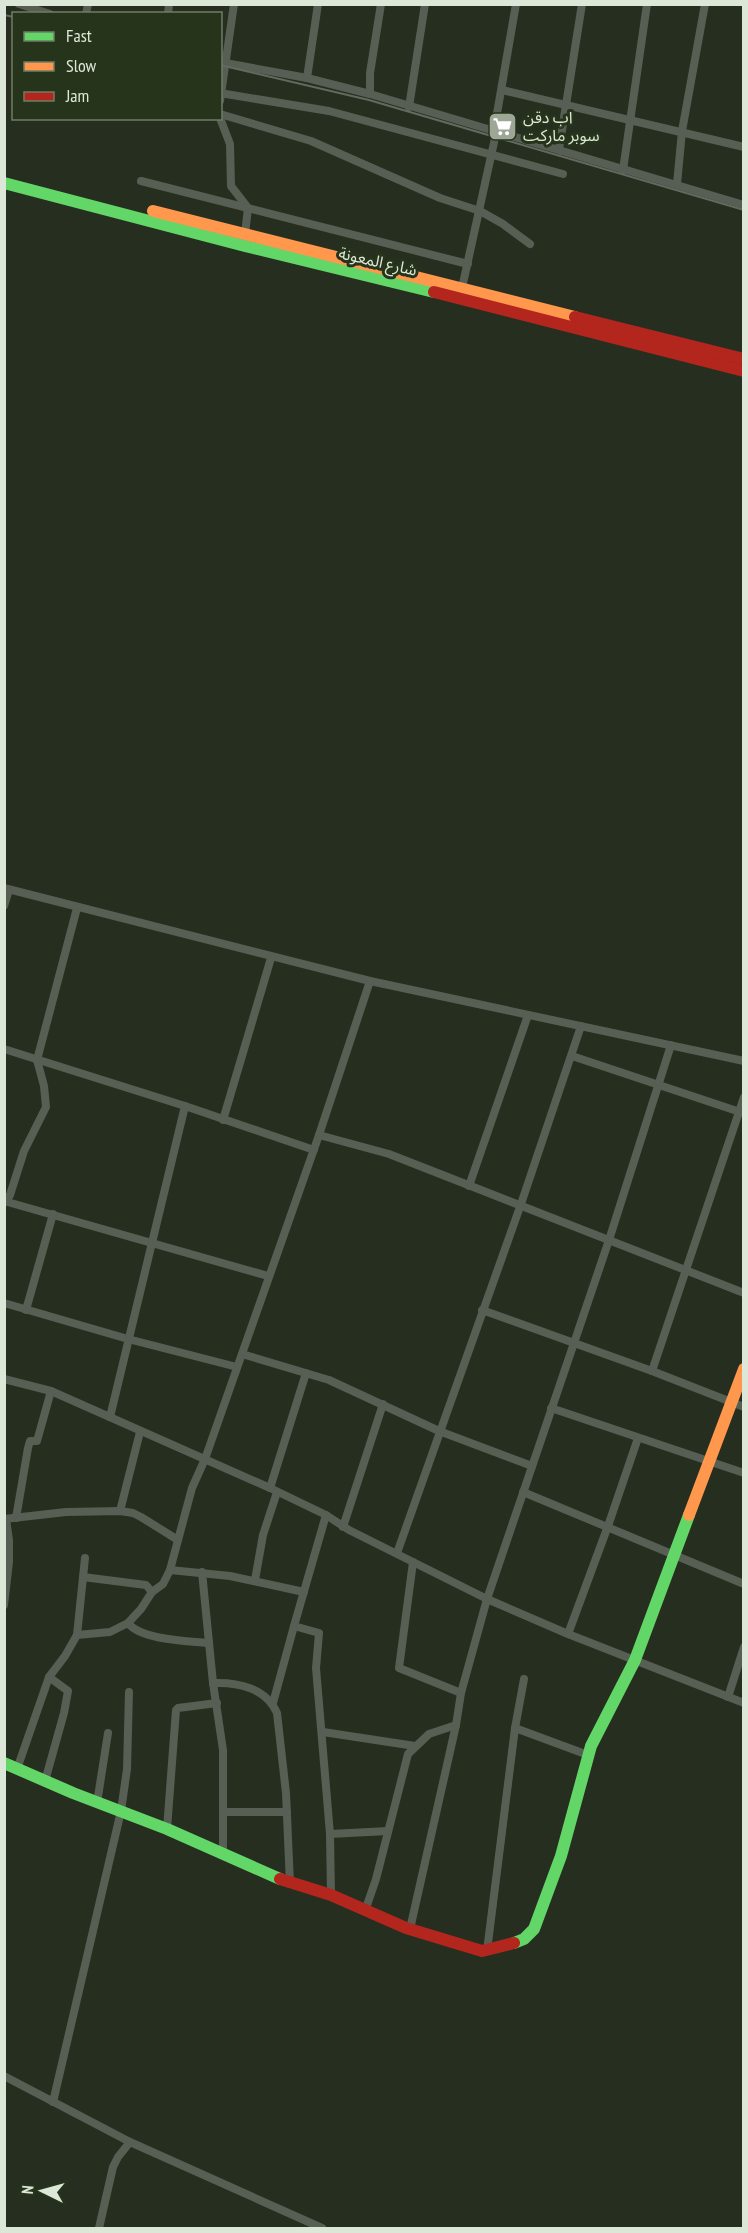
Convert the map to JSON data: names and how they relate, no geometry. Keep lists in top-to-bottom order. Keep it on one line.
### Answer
{"streets":{"main road":["شارع المعونة"]},"places":{"supermarket":["اب دقن سوبر ماركت"]},"legend":["Fast","Slow","Jam"],"north":"left"}
